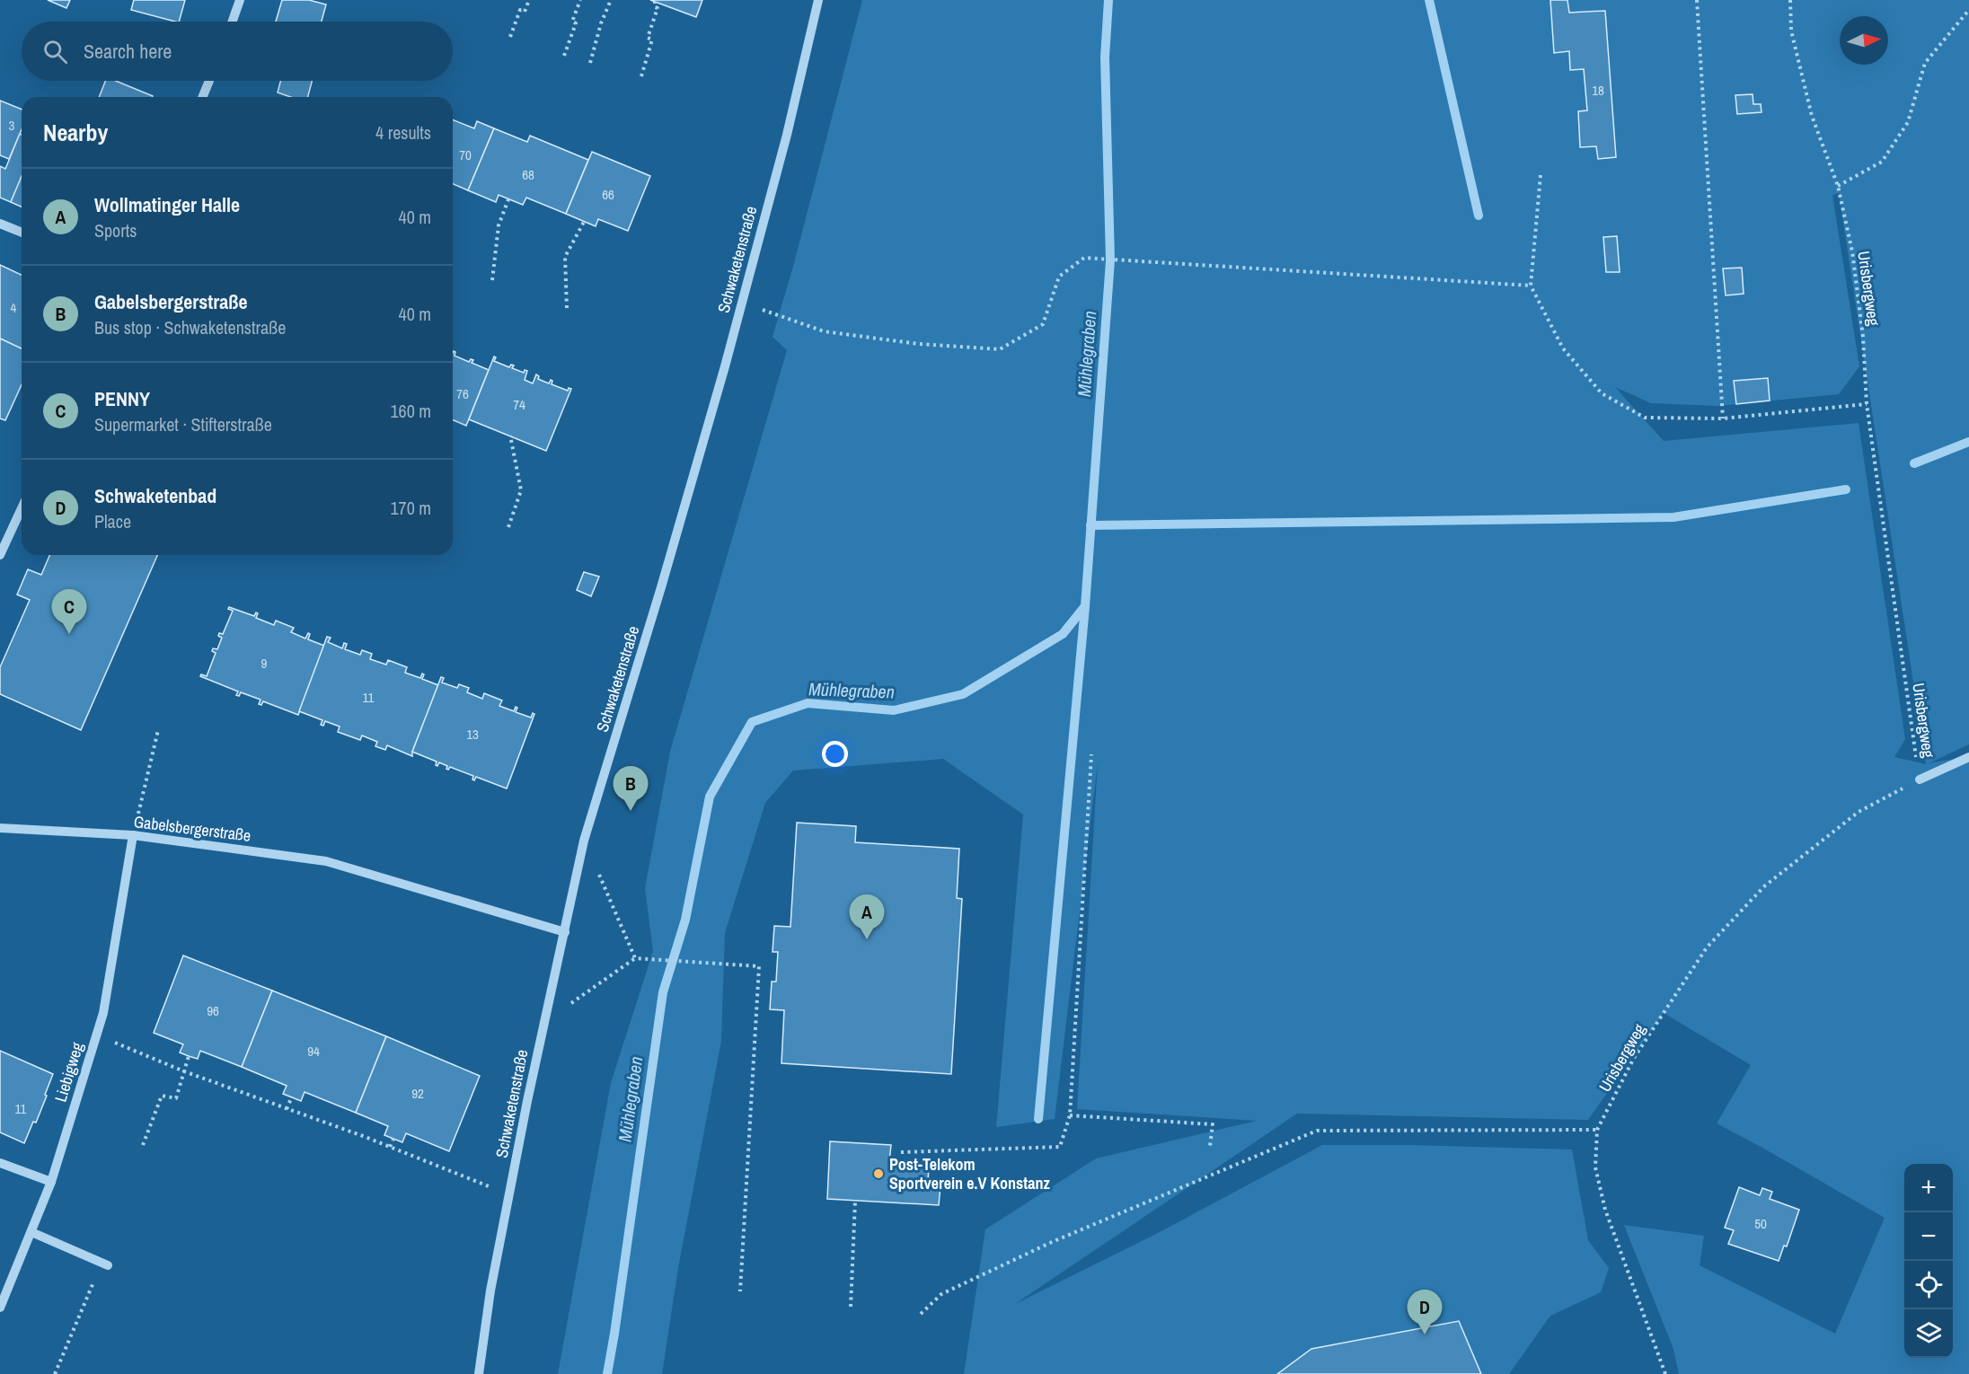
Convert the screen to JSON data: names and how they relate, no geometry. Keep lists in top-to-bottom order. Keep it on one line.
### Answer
{"streets":{"street":["Schwaketenstraße","Gabelsbergerstraße","Liebigweg"],"path":["Urisbergweg"]},"crossings":[["Schwaketenstraße","Gabelsbergerstraße"],["Gabelsbergerstraße","Liebigweg"]],"water":["Mühlegraben"],"places":["Post-Telekom Sportverein e.V Konstanz"],"house_numbers":["18","3","70","68","66","4","76","74","9","11","13","96","94","92","11","50"],"north":"right","page":{"search":"Search here","heading":["Nearby","4 results"],"list":[{"mark":"A","name":"Wollmatinger Halle","note":"Sports","value":"40 m"},{"mark":"B","name":"Gabelsbergerstraße","note":"Bus stop · Schwaketenstraße","value":"40 m"},{"mark":"C","name":"PENNY","note":"Supermarket · Stifterstraße","value":"160 m"},{"mark":"D","name":"Schwaketenbad","note":"Place","value":"170 m"}],"pins":["C","B","A","D"],"map_buttons":["+","−"]}}
